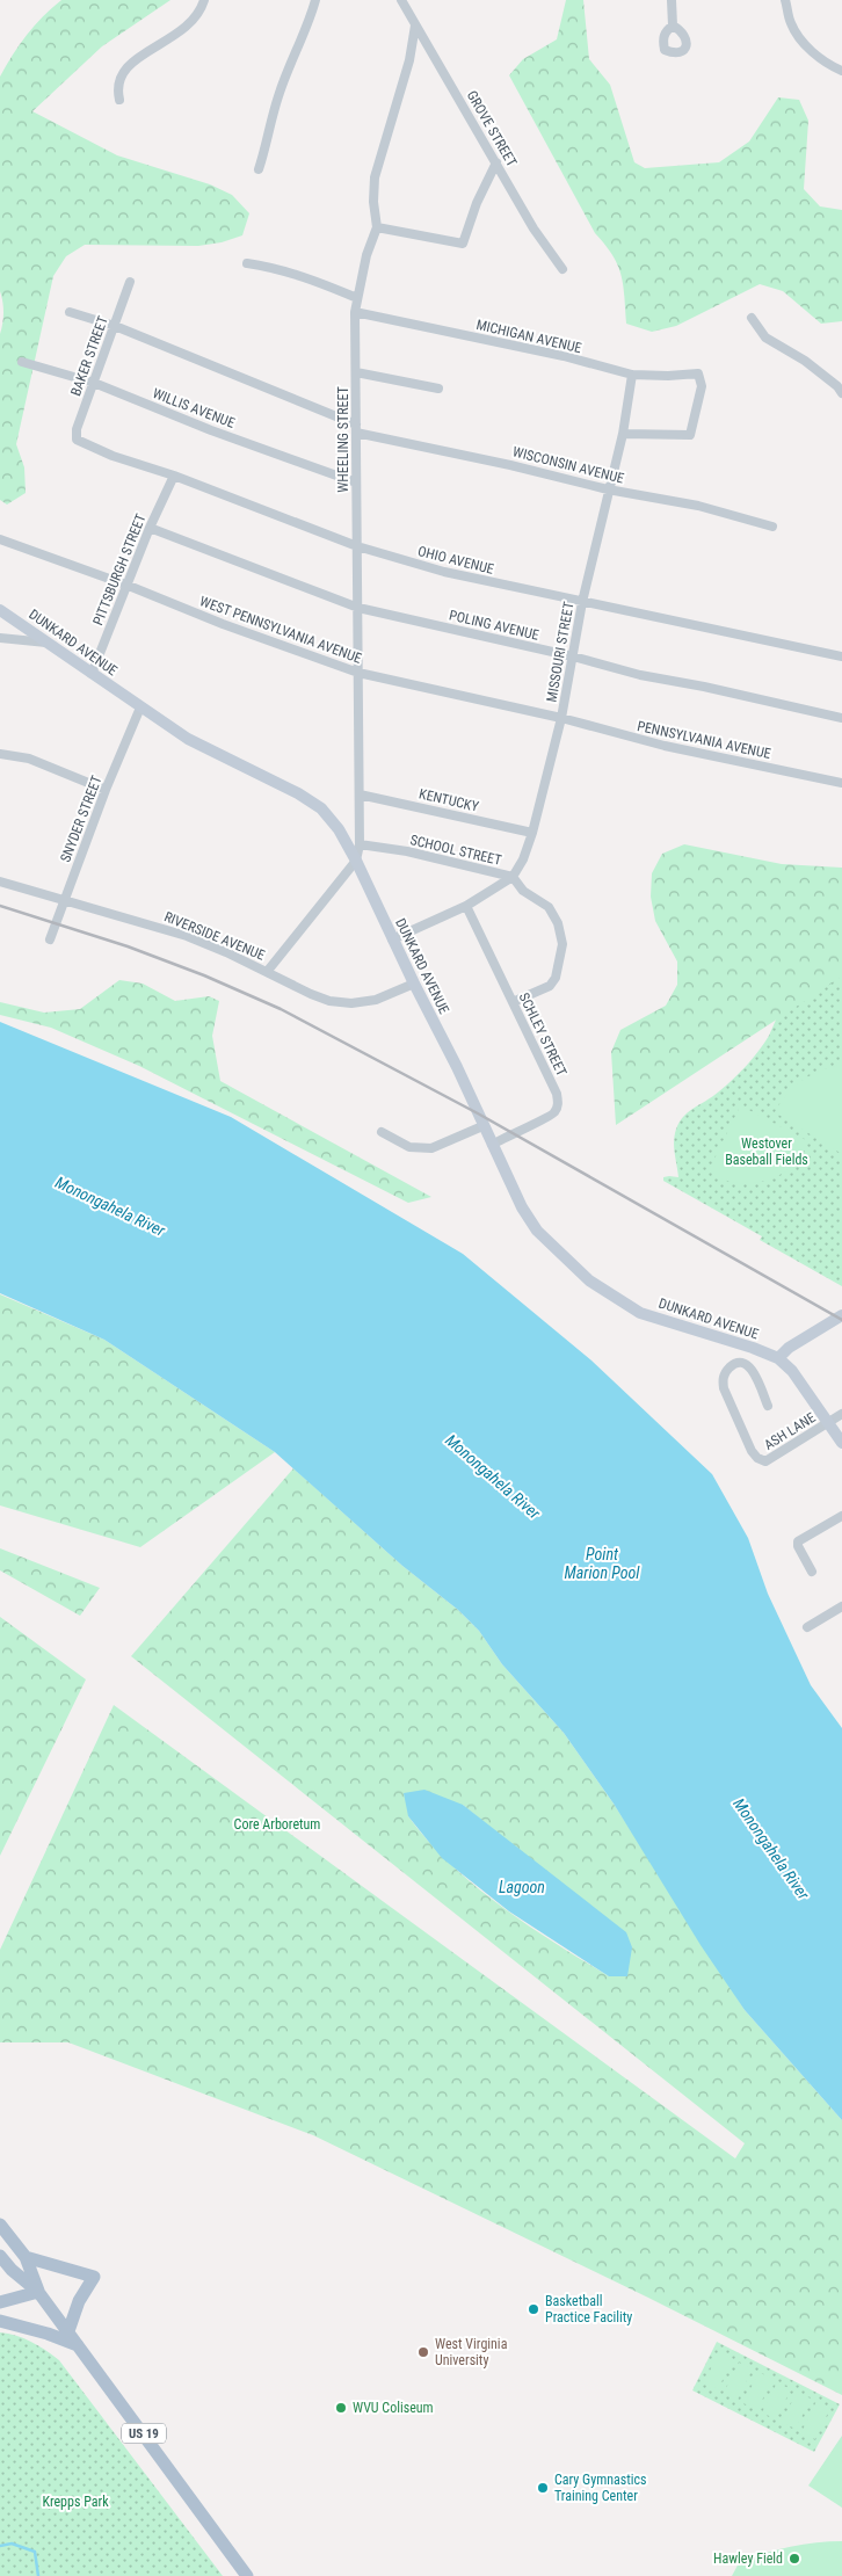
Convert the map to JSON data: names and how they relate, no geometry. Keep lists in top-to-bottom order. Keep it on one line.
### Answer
{"streets":{"main road":["DUNKARD AVENUE","US 19"],"street":["GROVE STREET","MICHIGAN AVENUE","BAKER STREET","WILLIS AVENUE","WHEELING STREET","WISCONSIN AVENUE","OHIO AVENUE","PITTSBURGH STREET","POLING AVENUE","WEST PENNSYLVANIA AVENUE","MISSOURI STREET","PENNSYLVANIA AVENUE","KENTUCKY","SNYDER STREET","SCHOOL STREET","RIVERSIDE AVENUE","SCHLEY STREET","ASH LANE"]},"crossings":[["GROVE STREET","WHEELING STREET"],["MICHIGAN AVENUE","WHEELING STREET"],["MICHIGAN AVENUE","MISSOURI STREET"],["BAKER STREET","WILLIS AVENUE"],["BAKER STREET","WISCONSIN AVENUE"],["BAKER STREET","OHIO AVENUE"],["WILLIS AVENUE","WHEELING STREET"],["WHEELING STREET","WISCONSIN AVENUE"],["WHEELING STREET","OHIO AVENUE"],["WHEELING STREET","POLING AVENUE"],["WHEELING STREET","WEST PENNSYLVANIA AVENUE"],["WHEELING STREET","DUNKARD AVENUE"],["WHEELING STREET","KENTUCKY"],["WHEELING STREET","SCHOOL STREET"],["WISCONSIN AVENUE","MISSOURI STREET"],["OHIO AVENUE","PITTSBURGH STREET"],["OHIO AVENUE","MISSOURI STREET"],["PITTSBURGH STREET","POLING AVENUE"],["PITTSBURGH STREET","WEST PENNSYLVANIA AVENUE"],["PITTSBURGH STREET","DUNKARD AVENUE"],["POLING AVENUE","MISSOURI STREET"],["WEST PENNSYLVANIA AVENUE","MISSOURI STREET"],["WEST PENNSYLVANIA AVENUE","PENNSYLVANIA AVENUE"],["DUNKARD AVENUE","SNYDER STREET"],["DUNKARD AVENUE","RIVERSIDE AVENUE"],["DUNKARD AVENUE","SCHLEY STREET"],["MISSOURI STREET","PENNSYLVANIA AVENUE"],["MISSOURI STREET","KENTUCKY"],["MISSOURI STREET","SCHOOL STREET"],["SNYDER STREET","RIVERSIDE AVENUE"],["SCHOOL STREET","SCHLEY STREET"]],"water":["Monongahela River","Point Marion Pool","Lagoon"],"parks":["Westover Baseball Fields","Core Arboretum","Krepps Park"],"places":["Basketball Practice Facility","West Virginia University","WVU Coliseum","Cary Gymnastics Training Center","Hawley Field"]}
